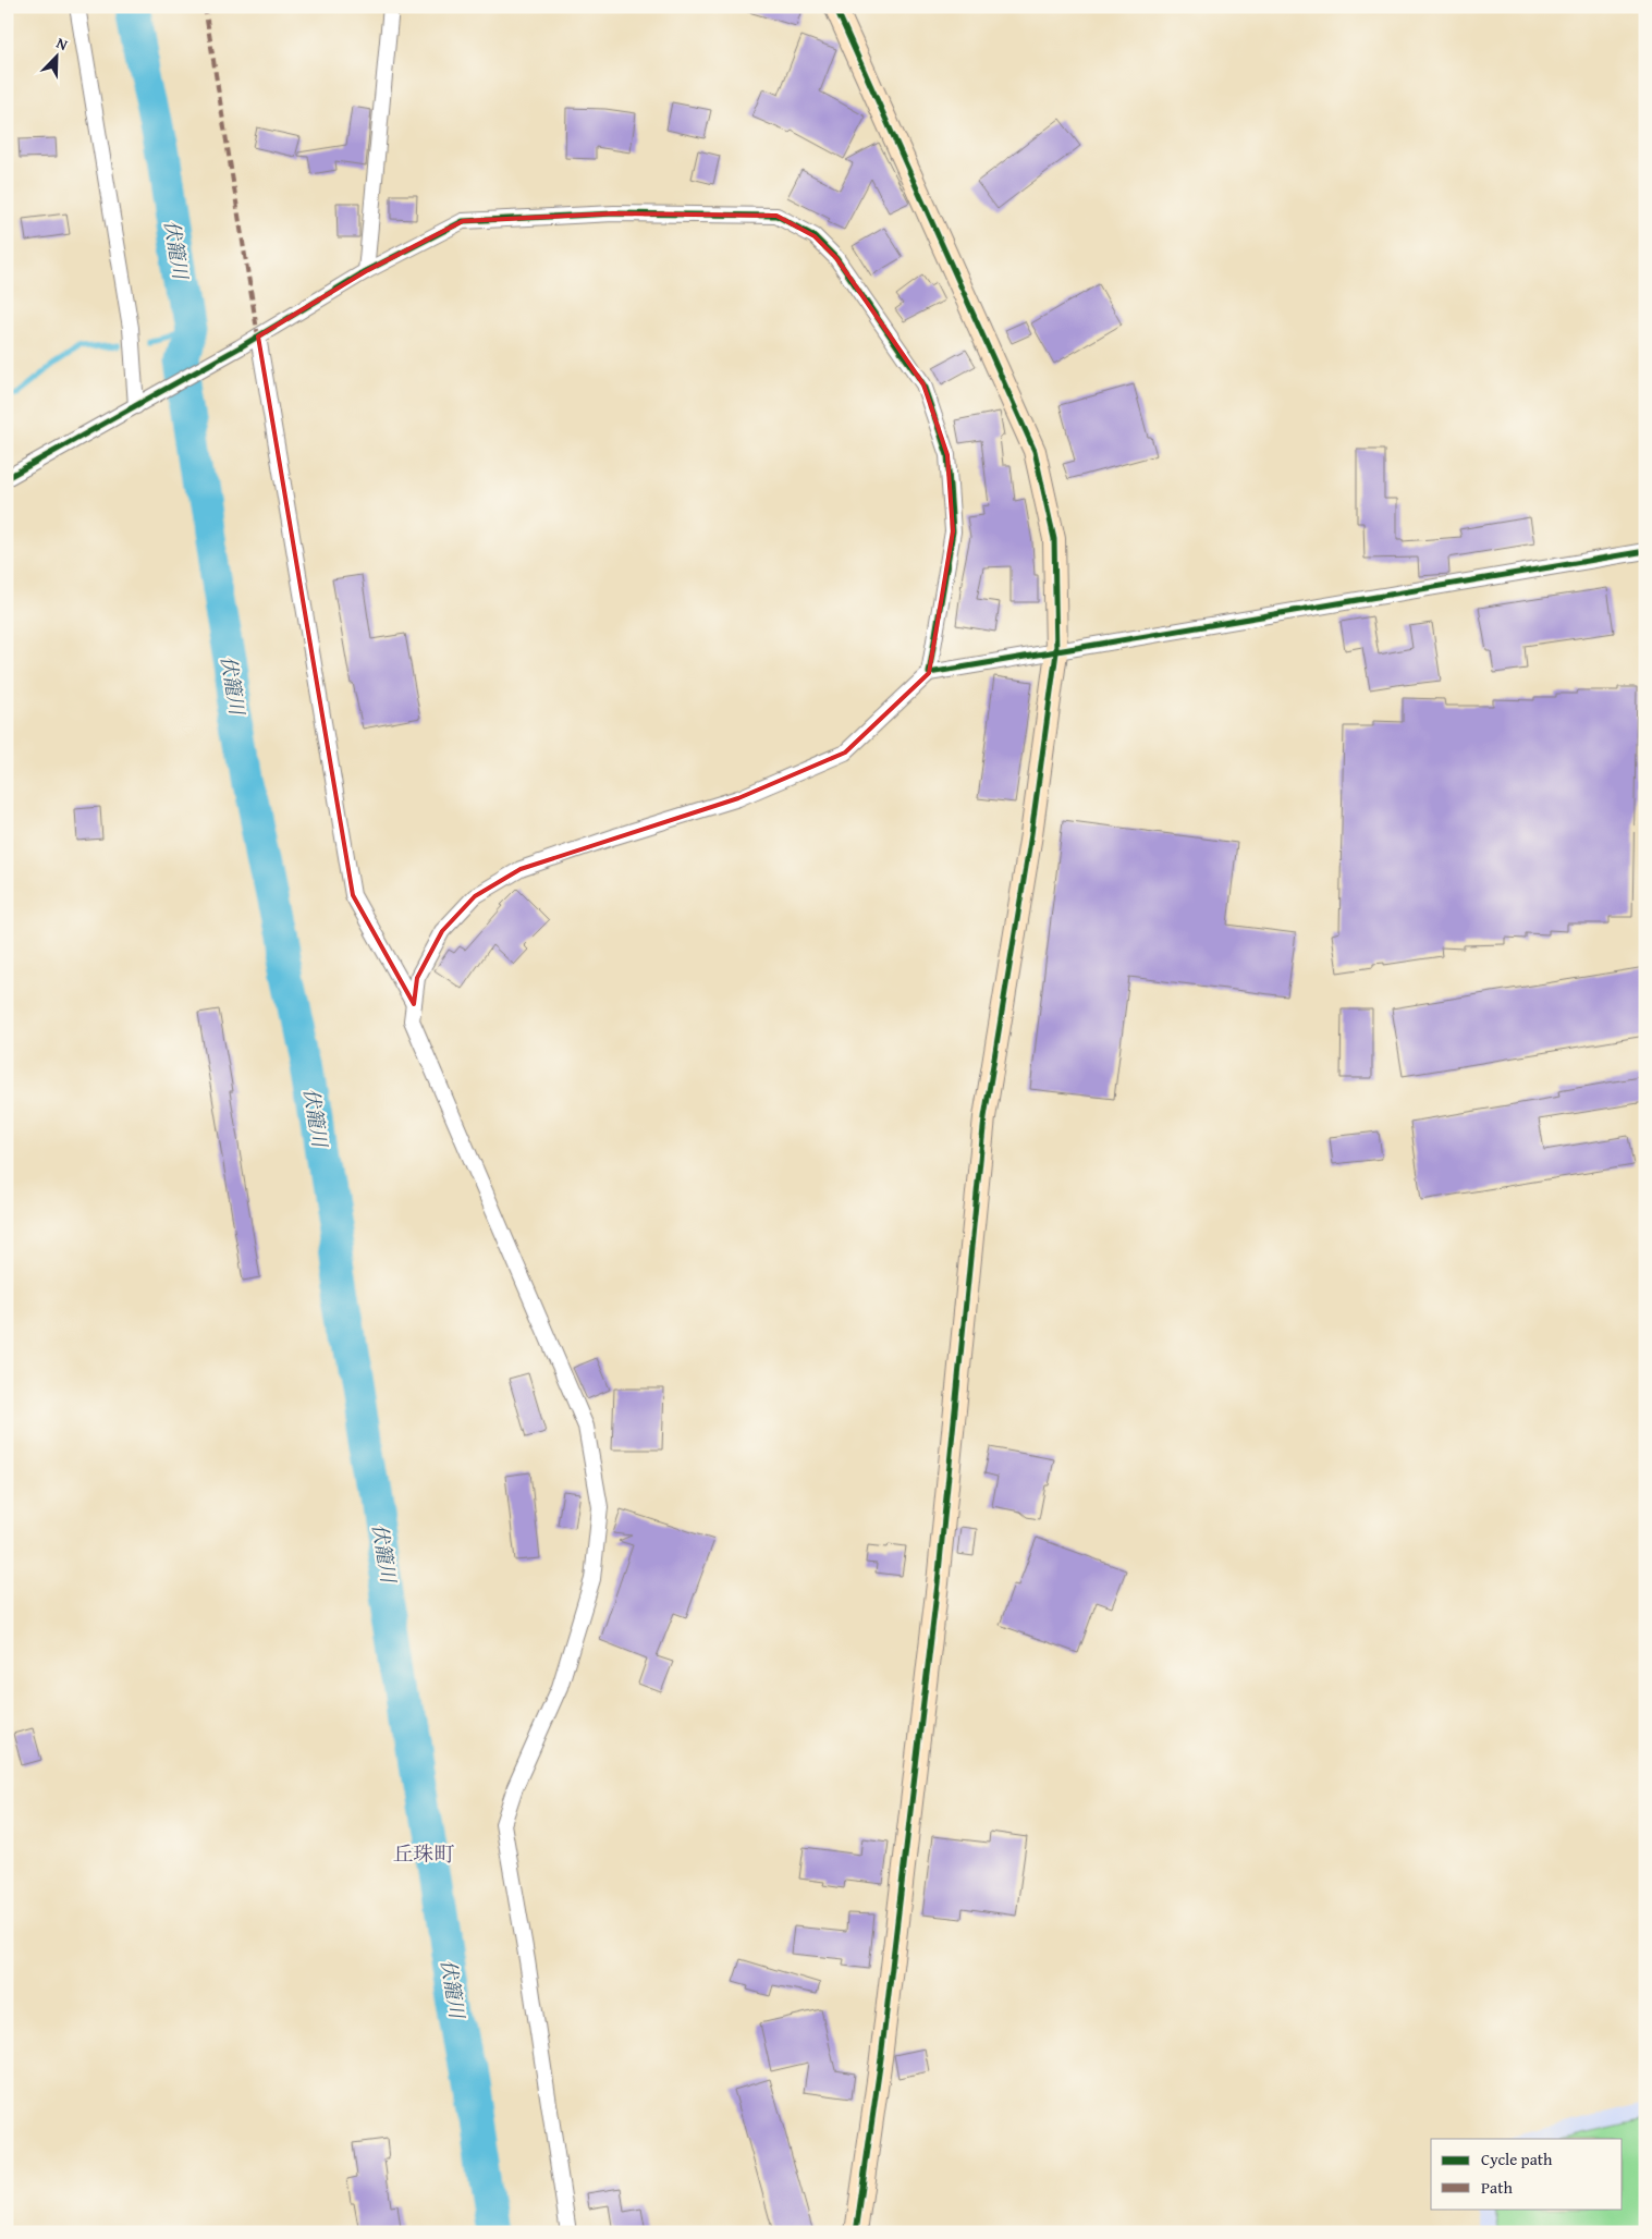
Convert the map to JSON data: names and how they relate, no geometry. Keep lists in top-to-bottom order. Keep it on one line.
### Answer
{"districts":["丘珠町"],"water":["伏籠川"],"legend":["Cycle path","Path"],"north":"top right"}
